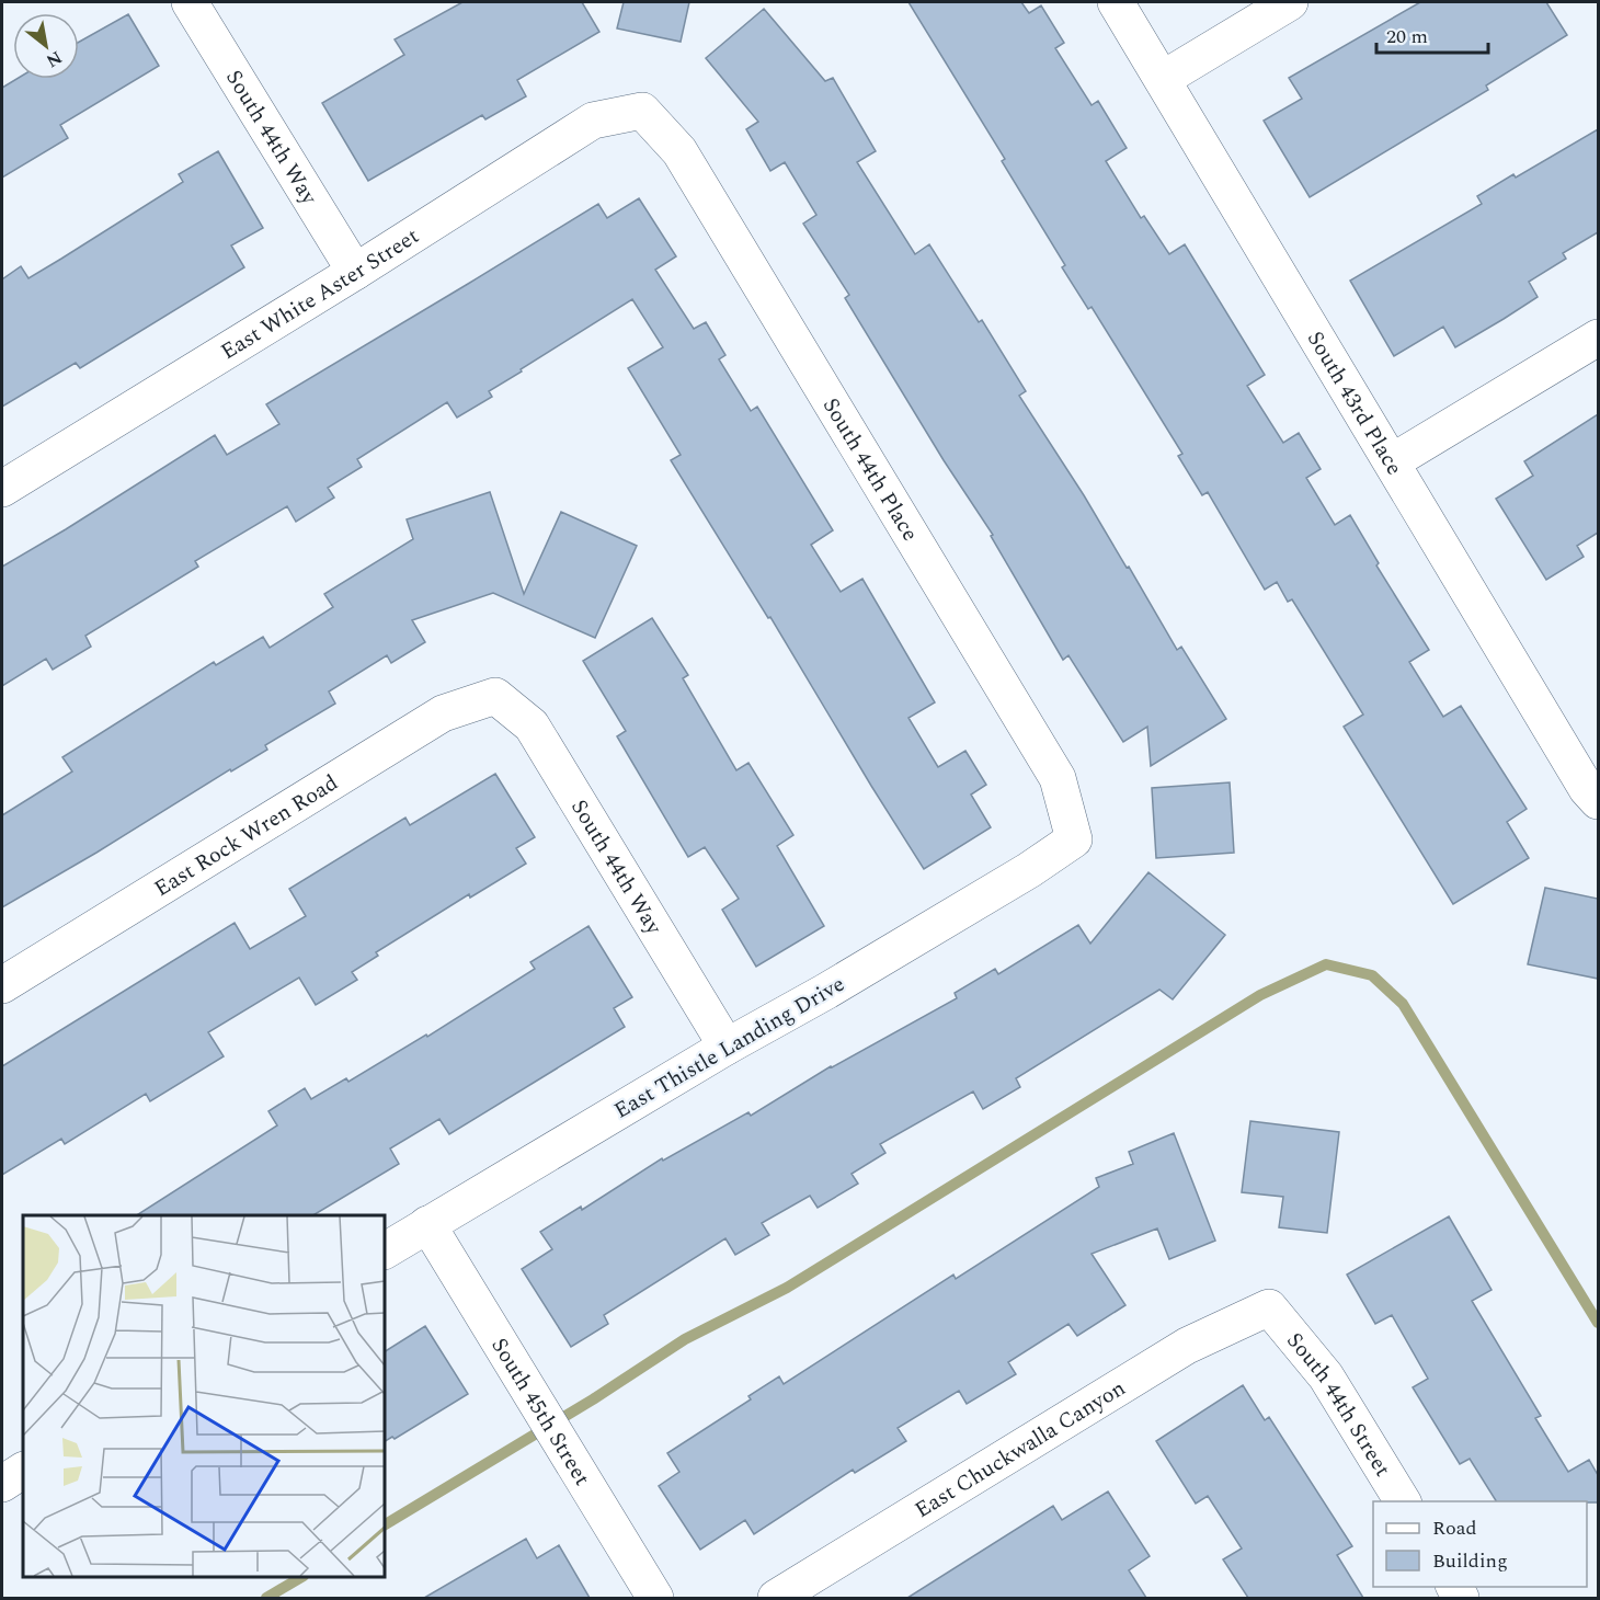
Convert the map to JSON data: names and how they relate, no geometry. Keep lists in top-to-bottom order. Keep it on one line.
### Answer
{"streets":{"street":["South 44th Way","East White Aster Street","South 43rd Place","South 44th Place","East Rock Wren Road","East Thistle Landing Drive","South 44th Street","South 45th Street","East Chuckwalla Canyon"]},"crossings":[["South 44th Way","East White Aster Street"],["South 44th Way","East Rock Wren Road"],["South 44th Way","East Thistle Landing Drive"],["East White Aster Street","South 44th Place"],["South 44th Place","East Thistle Landing Drive"],["East Thistle Landing Drive","South 45th Street"],["South 44th Street","East Chuckwalla Canyon"]],"legend":["Road","Building"],"scale_bar":"20 m","north":"bottom right"}
